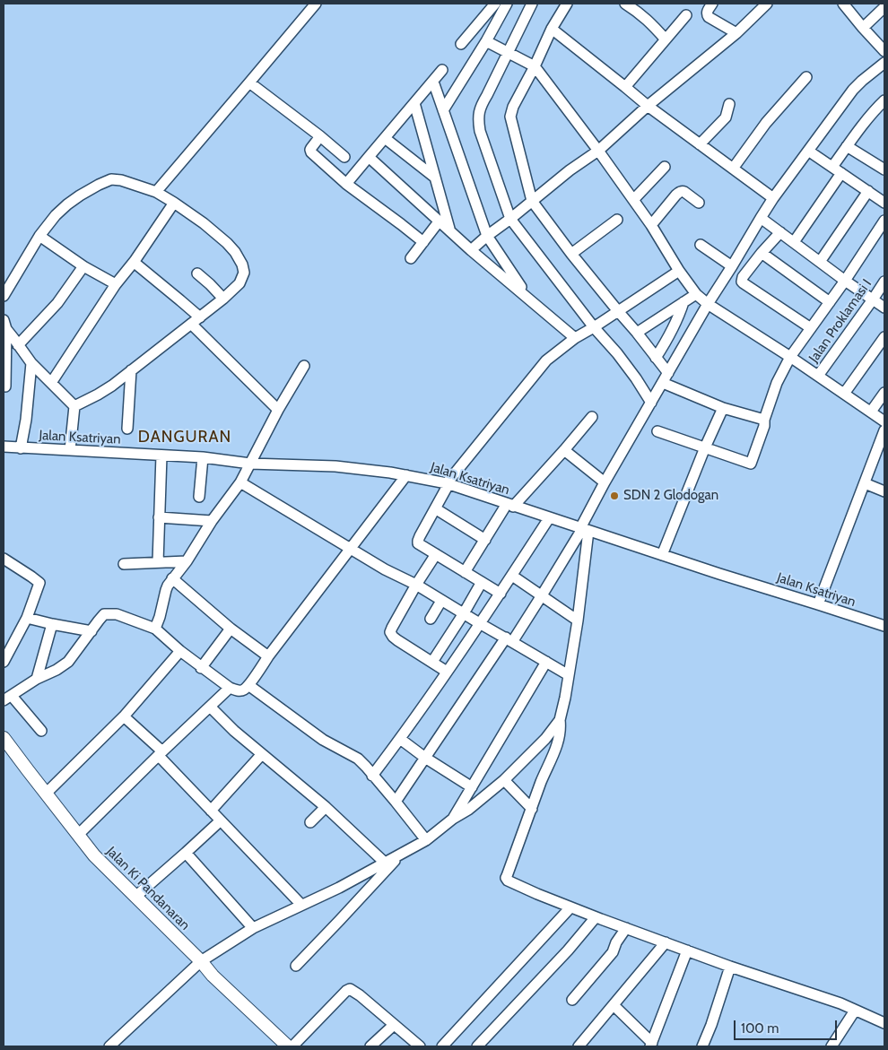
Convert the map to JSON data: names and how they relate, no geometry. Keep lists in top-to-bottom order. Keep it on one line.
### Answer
{"streets":{"main road":["Jalan Ki Pandanaran"],"street":["Jalan Proklamasi I","Jalan Ksatriyan"]},"districts":["DANGURAN"],"places":["SDN 2 Glodogan"],"scale_bar":"100 m"}
